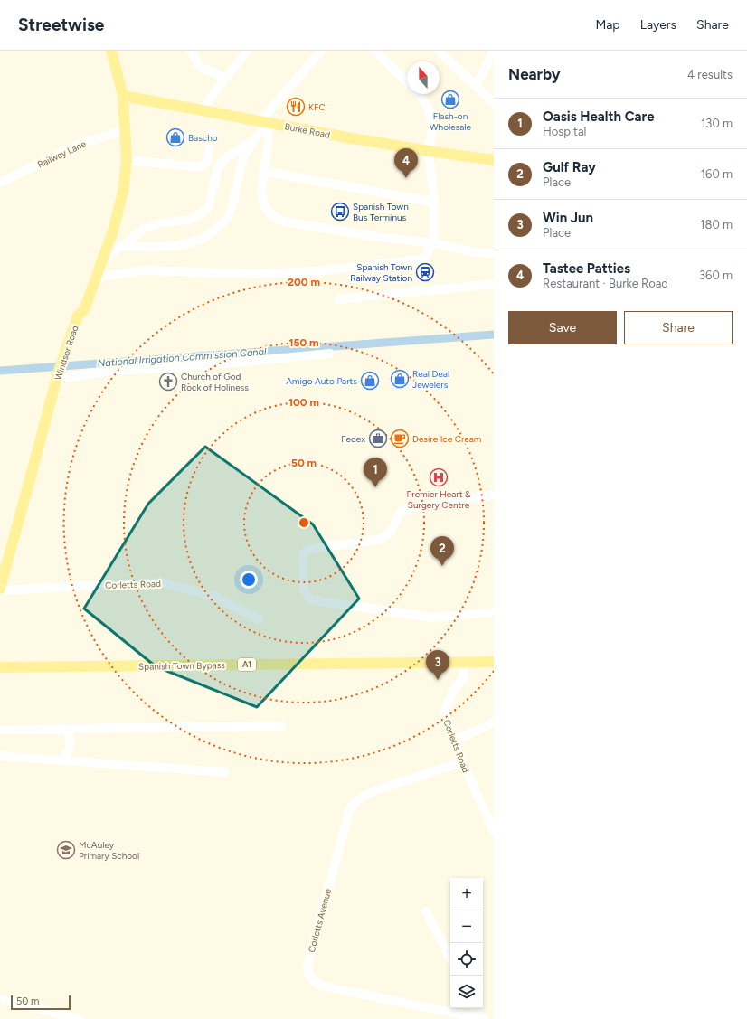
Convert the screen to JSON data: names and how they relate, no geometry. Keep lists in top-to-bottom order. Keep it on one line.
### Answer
{"streets":{"main road":["Burke Road","Windsor Road","A1","Spanish Town Bypass"],"street":["Railway Lane","Corletts Road","Corletts Avenue"]},"crossings":[["Burke Road","Windsor Road"],["Railway Lane","Windsor Road"],["Windsor Road","Corletts Road"],["Corletts Road","Spanish Town Bypass"],["Corletts Road","Corletts Avenue"]],"water":["National Irrigation Commission Canal"],"places":{"shop":["Flash-on Wholesale","Bascho","Real Deal Jewelers","Amigo Auto Parts"],"restaurant":["KFC"],"bus stop":["Spanish Town Bus Terminus"],"station":["Spanish Town Railway Station"],"church":["Church of God Rock of Holiness"],"office":["Fedex"],"cafe":["Desire Ice Cream"],"hospital":["Premier Heart & Surgery Centre"],"school or university":["McAuley Primary School"]},"scale_bar":"50 m","north":"top","page":{"header":"Streetwise","nav":["Map","Layers","Share"],"heading":["Nearby","4 results"],"list":[{"mark":"1","name":"Oasis Health Care","note":"Hospital","value":"130 m"},{"mark":"2","name":"Gulf Ray","note":"Place","value":"160 m"},{"mark":"3","name":"Win Jun","note":"Place","value":"180 m"},{"mark":"4","name":"Tastee Patties","note":"Restaurant · Burke Road","value":"360 m"}],"pins":["4","1","2","3"],"buttons":["Save","Share"],"map_buttons":["+","−"],"scale":"50 m"},"rings":["200 m","150 m","100 m","50 m"]}
